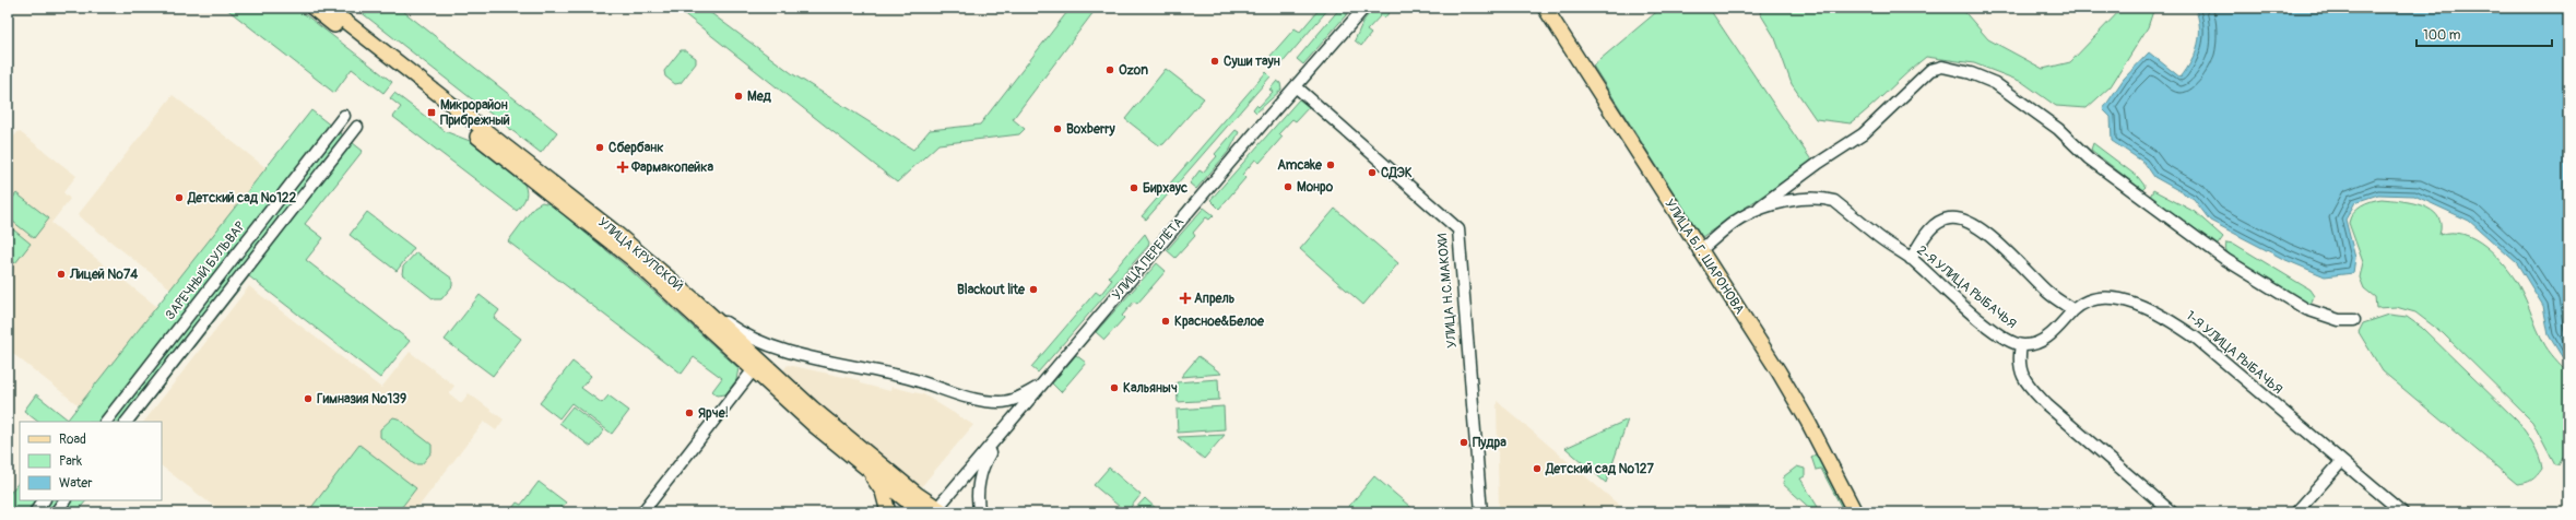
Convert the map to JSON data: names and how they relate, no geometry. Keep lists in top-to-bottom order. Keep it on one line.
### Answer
{"streets":{"main road":["УЛИЦА КРУПСКОЙ","УЛИЦА Б.Г. ШАРОНОВА"],"street":["УЛИЦА ПЕРЕЛЁТА","ЗАРЕЧНЫЙ БУЛЬВАР","2-Я УЛИЦА РЫБАЧЬЯ","УЛИЦА Н.С.МАКОХИ","1-Я УЛИЦА РЫБАЧЬЯ"]},"crossings":[["УЛИЦА КРУПСКОЙ","УЛИЦА ПЕРЕЛЁТА"],["УЛИЦА ПЕРЕЛЁТА","УЛИЦА Н.С.МАКОХИ"],["2-Я УЛИЦА РЫБАЧЬЯ","1-Я УЛИЦА РЫБАЧЬЯ"]],"places":{"other":["Суши таун","Ozon","Мед","Boxberry","Сбербанк","Amcake","СДЭК","Монро","Бирхаус","Детский сад №122","Лицей №74","Blackout lite","Красное&Белое","Кальяныч","Гимназия №139","Ярче!","Пудра","Детский сад №127"],"transit":["Микрорайон Прибрежный"],"health":["Фармакопейка","Апрель"]},"legend":["Road","Park","Water"],"scale_bar":"100 m"}
